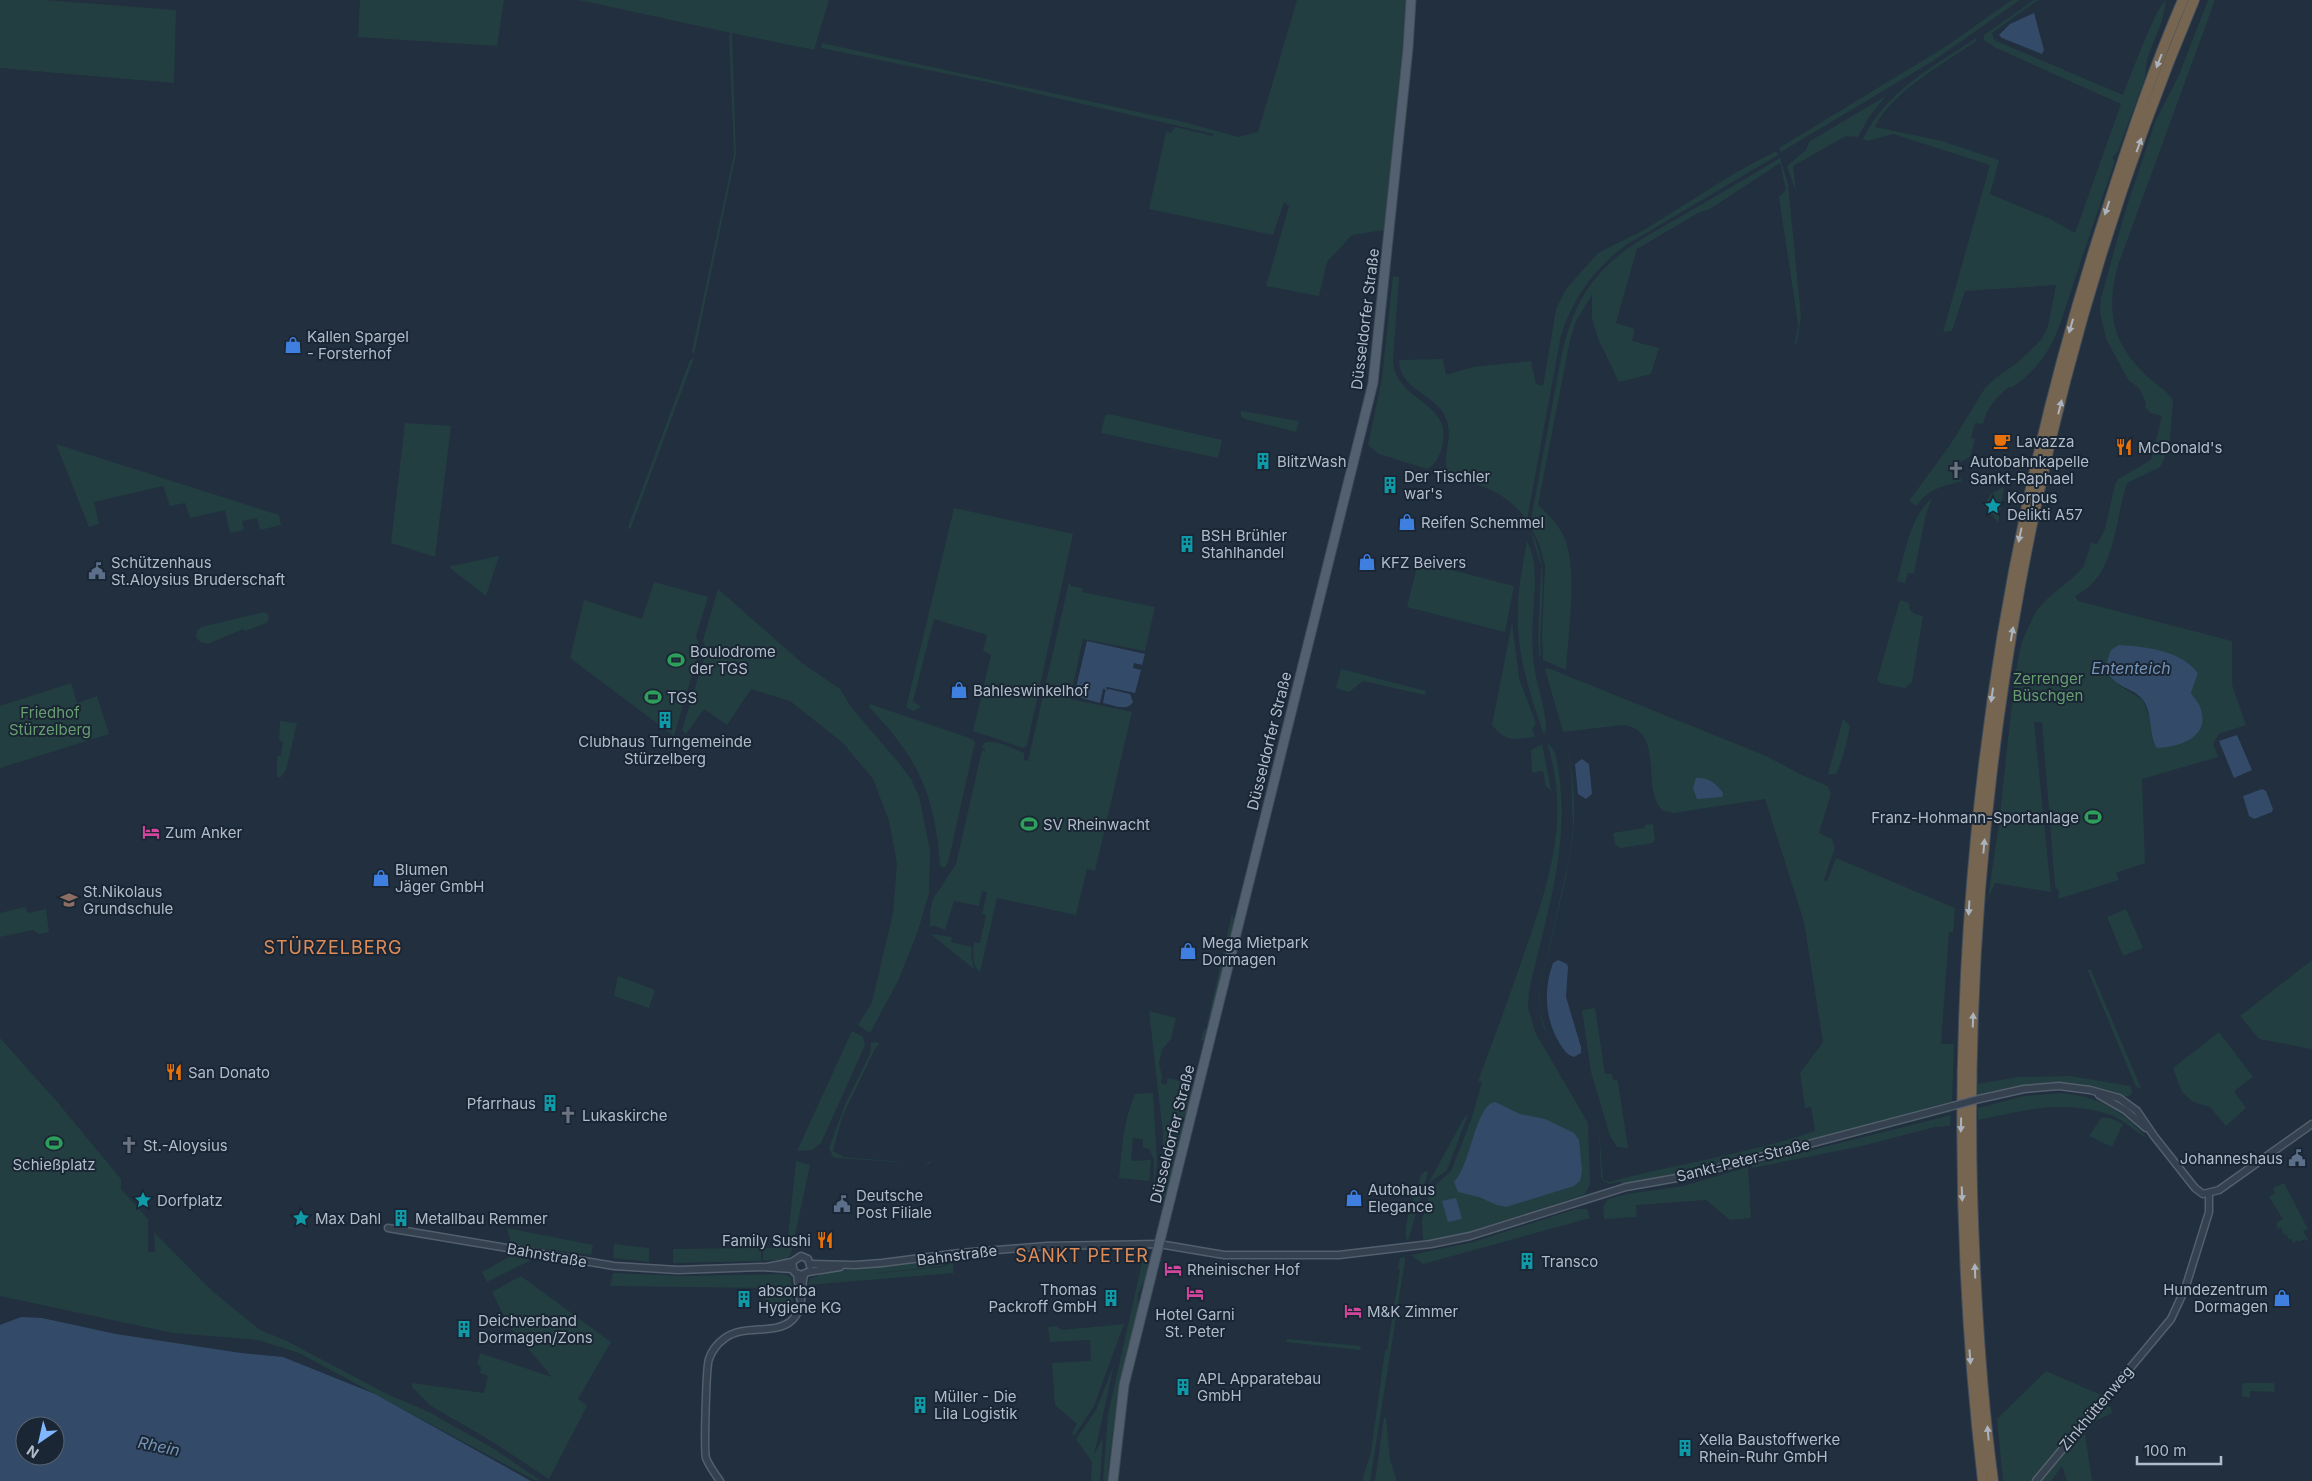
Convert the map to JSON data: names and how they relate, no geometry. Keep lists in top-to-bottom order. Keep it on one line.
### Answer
{"streets":{"main road":["Düsseldorfer Straße"],"street":["Sankt-Peter-Straße","Bahnstraße","Zinkhüttenweg"]},"crossings":[["Düsseldorfer Straße","Bahnstraße"],["Sankt-Peter-Straße","Bahnstraße"],["Sankt-Peter-Straße","Zinkhüttenweg"]],"districts":["STÜRZELBERG","SANKT PETER"],"water":["Ententeich","Rhein"],"parks":["Zerrenger Büschgen","Friedhof Stürzelberg"],"places":{"shop":["Kallen Spargel - Forsterhof","Reifen Schemmel","KFZ Beivers","Bahleswinkelhof","Blumen Jäger GmbH","Mega Mietpark Dormagen","Autohaus Elegance","Hundezentrum Dormagen"],"cafe":["Lavazza"],"restaurant":["McDonald's","San Donato","Family Sushi"],"building":["BlitzWash","Der Tischler war's","BSH Brühler Stahlhandel","Clubhaus Turngemeinde Stürzelberg","Pfarrhaus","Metallbau Remmer","Transco","Thomas Packroff GmbH","absorba Hygiene KG","Deichverband Dormagen/Zons","APL Apparatebau GmbH","Müller - Die Lila Logistik","Xella Baustoffwerke Rhein-Ruhr GmbH"],"church":["Autobahnkapelle Sankt-Raphael","Lukaskirche","St.-Aloysius"],"place":["Korpus Delikti A57","Dorfplatz","Max Dahl"],"public building":["Schützenhaus St.Aloysius Bruderschaft","Johanneshaus","Deutsche Post Filiale"],"sports":["Boulodrome der TGS","TGS","Franz-Hohmann-Sportanlage","SV Rheinwacht","Schießplatz"],"hotel":["Zum Anker","Rheinischer Hof","Hotel Garni St. Peter","M&K Zimmer"],"school or university":["St.Nikolaus Grundschule"]},"scale_bar":"100 m","north":"bottom left"}
